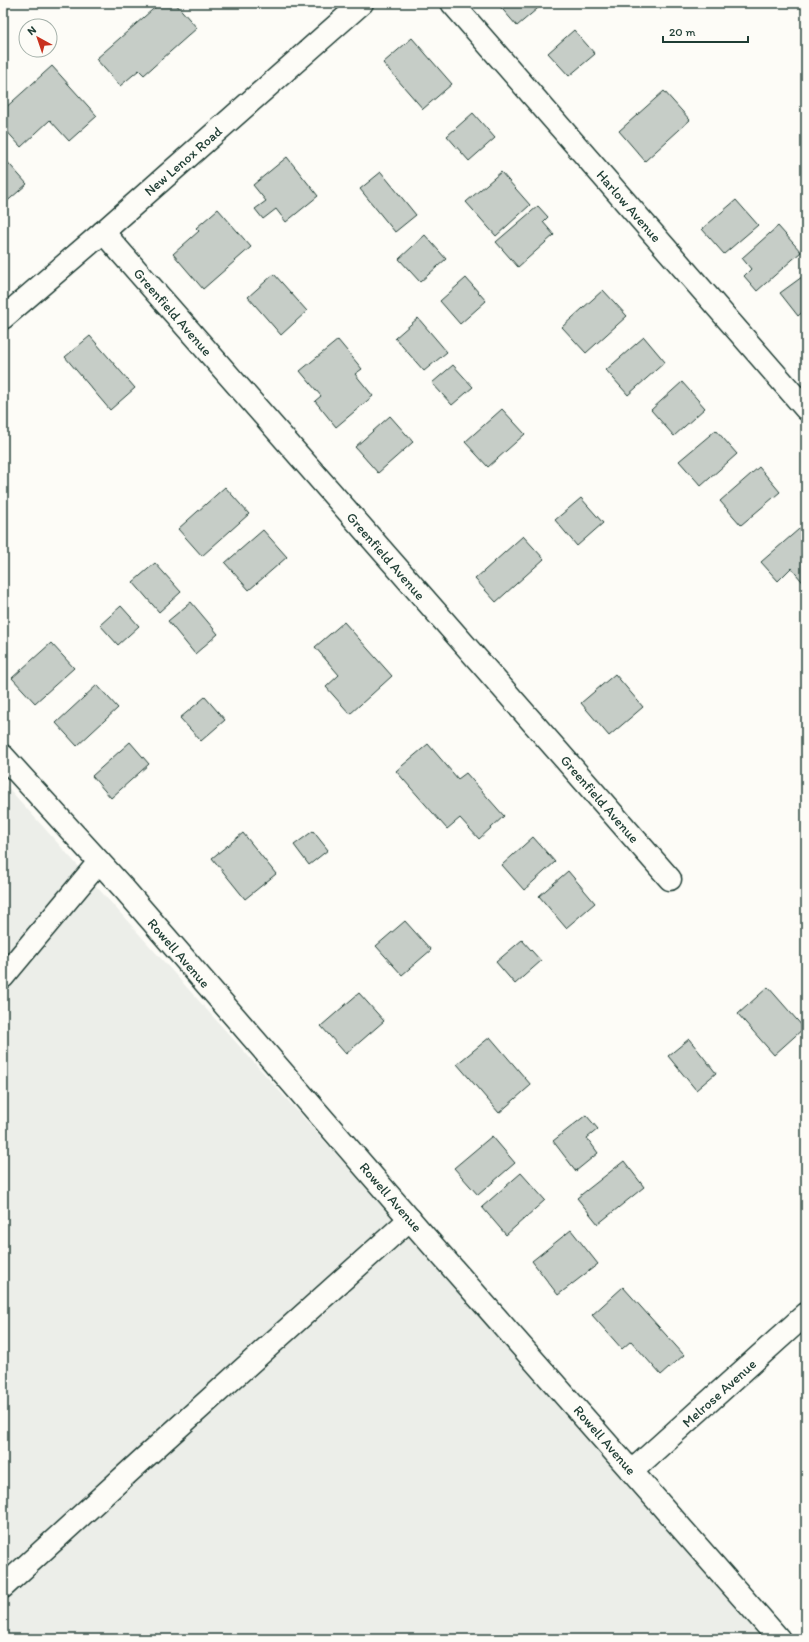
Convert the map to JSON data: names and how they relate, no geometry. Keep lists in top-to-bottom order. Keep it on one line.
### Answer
{"streets":{"street":["New Lenox Road","Harlow Avenue","Greenfield Avenue","Rowell Avenue","Melrose Avenue"]},"crossings":[["New Lenox Road","Greenfield Avenue"],["Rowell Avenue","Melrose Avenue"]],"scale_bar":"20 m","north":"top left"}
